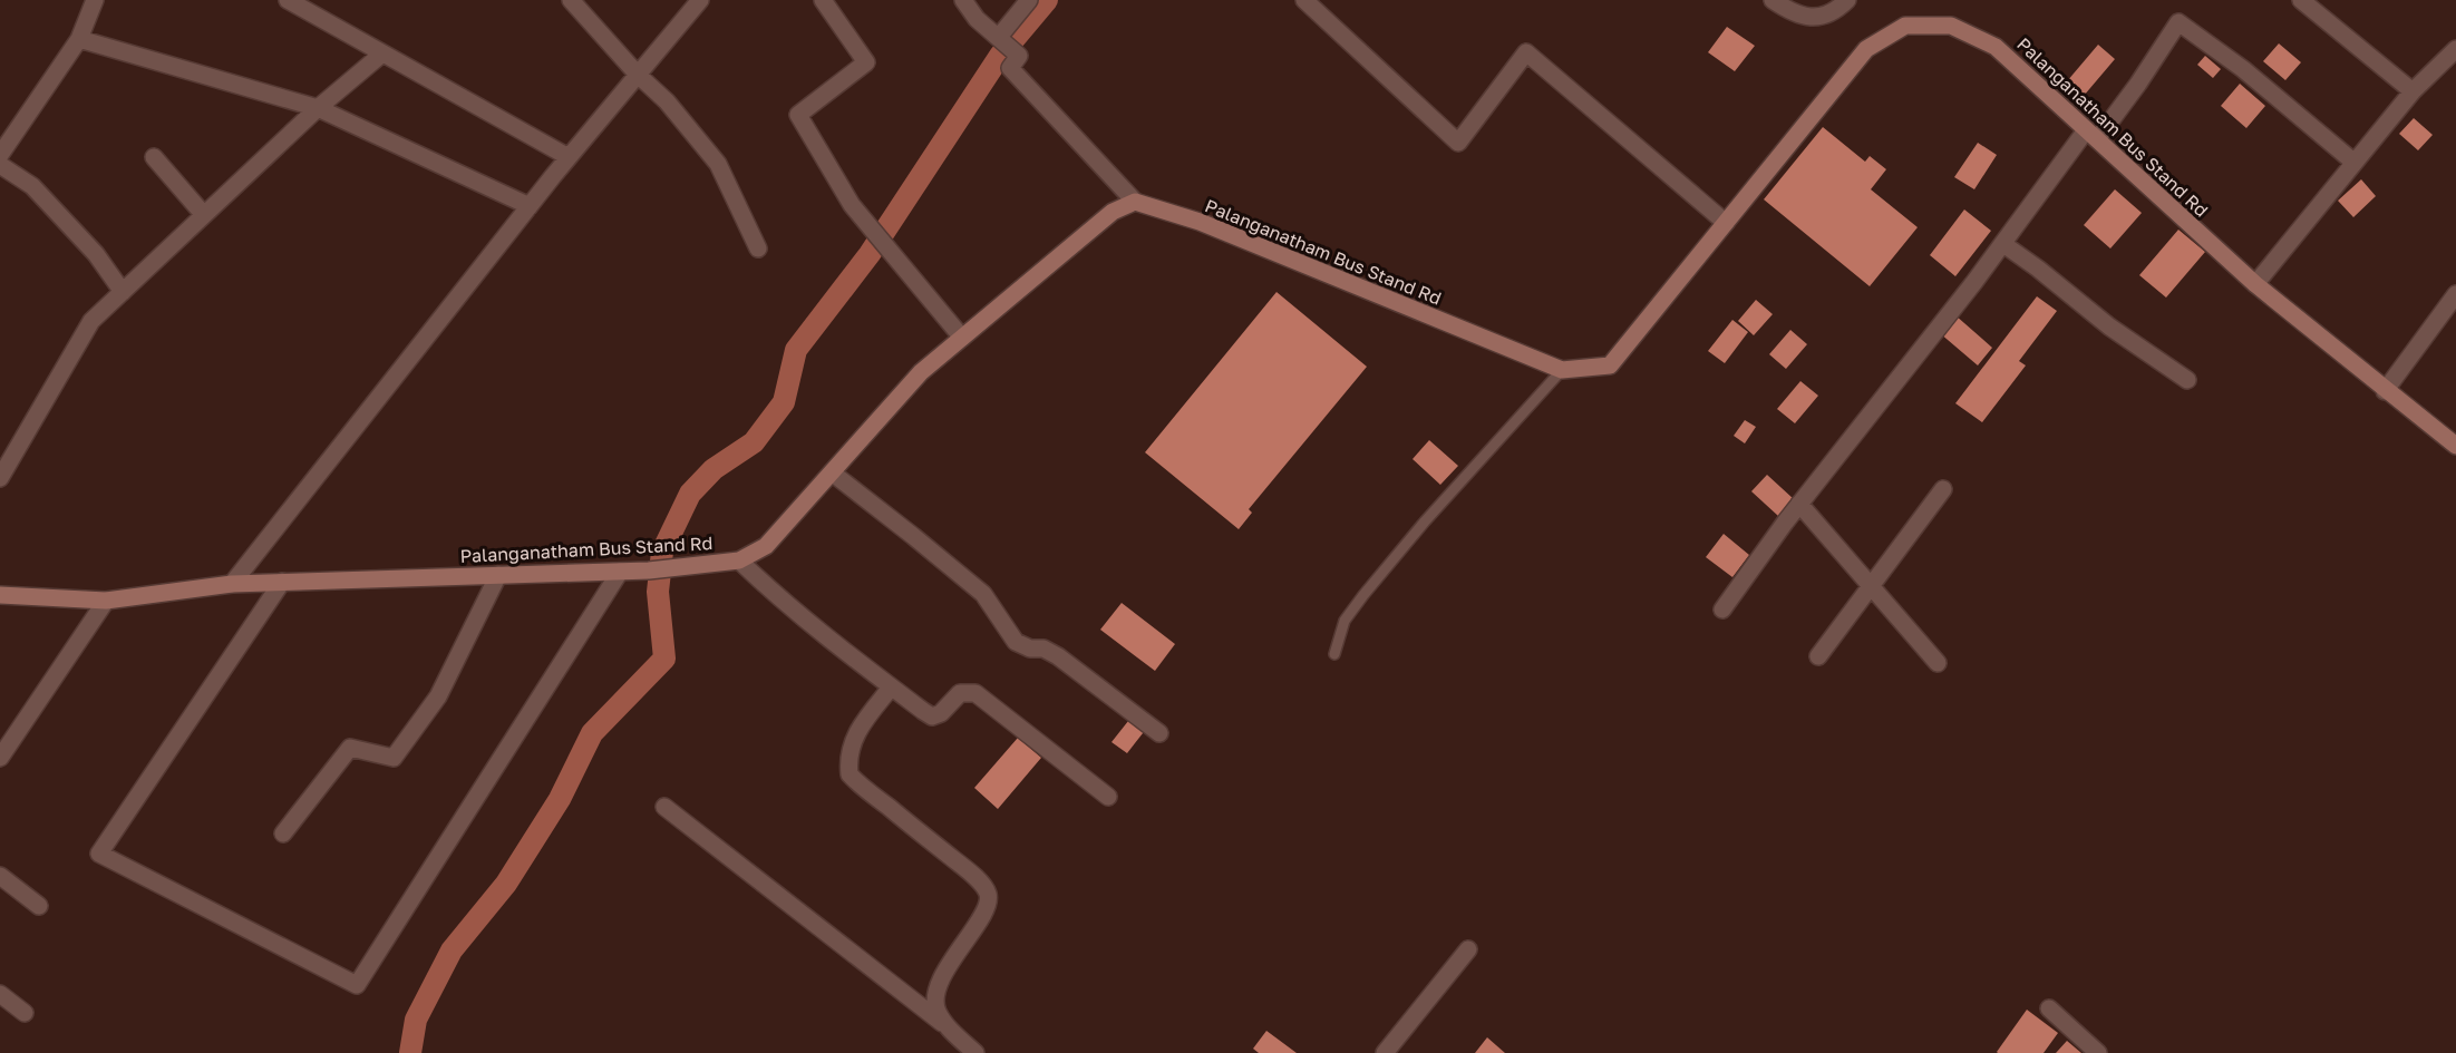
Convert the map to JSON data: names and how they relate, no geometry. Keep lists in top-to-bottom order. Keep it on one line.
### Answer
{"streets":{"street":["Palanganatham Bus Stand Rd"]}}
